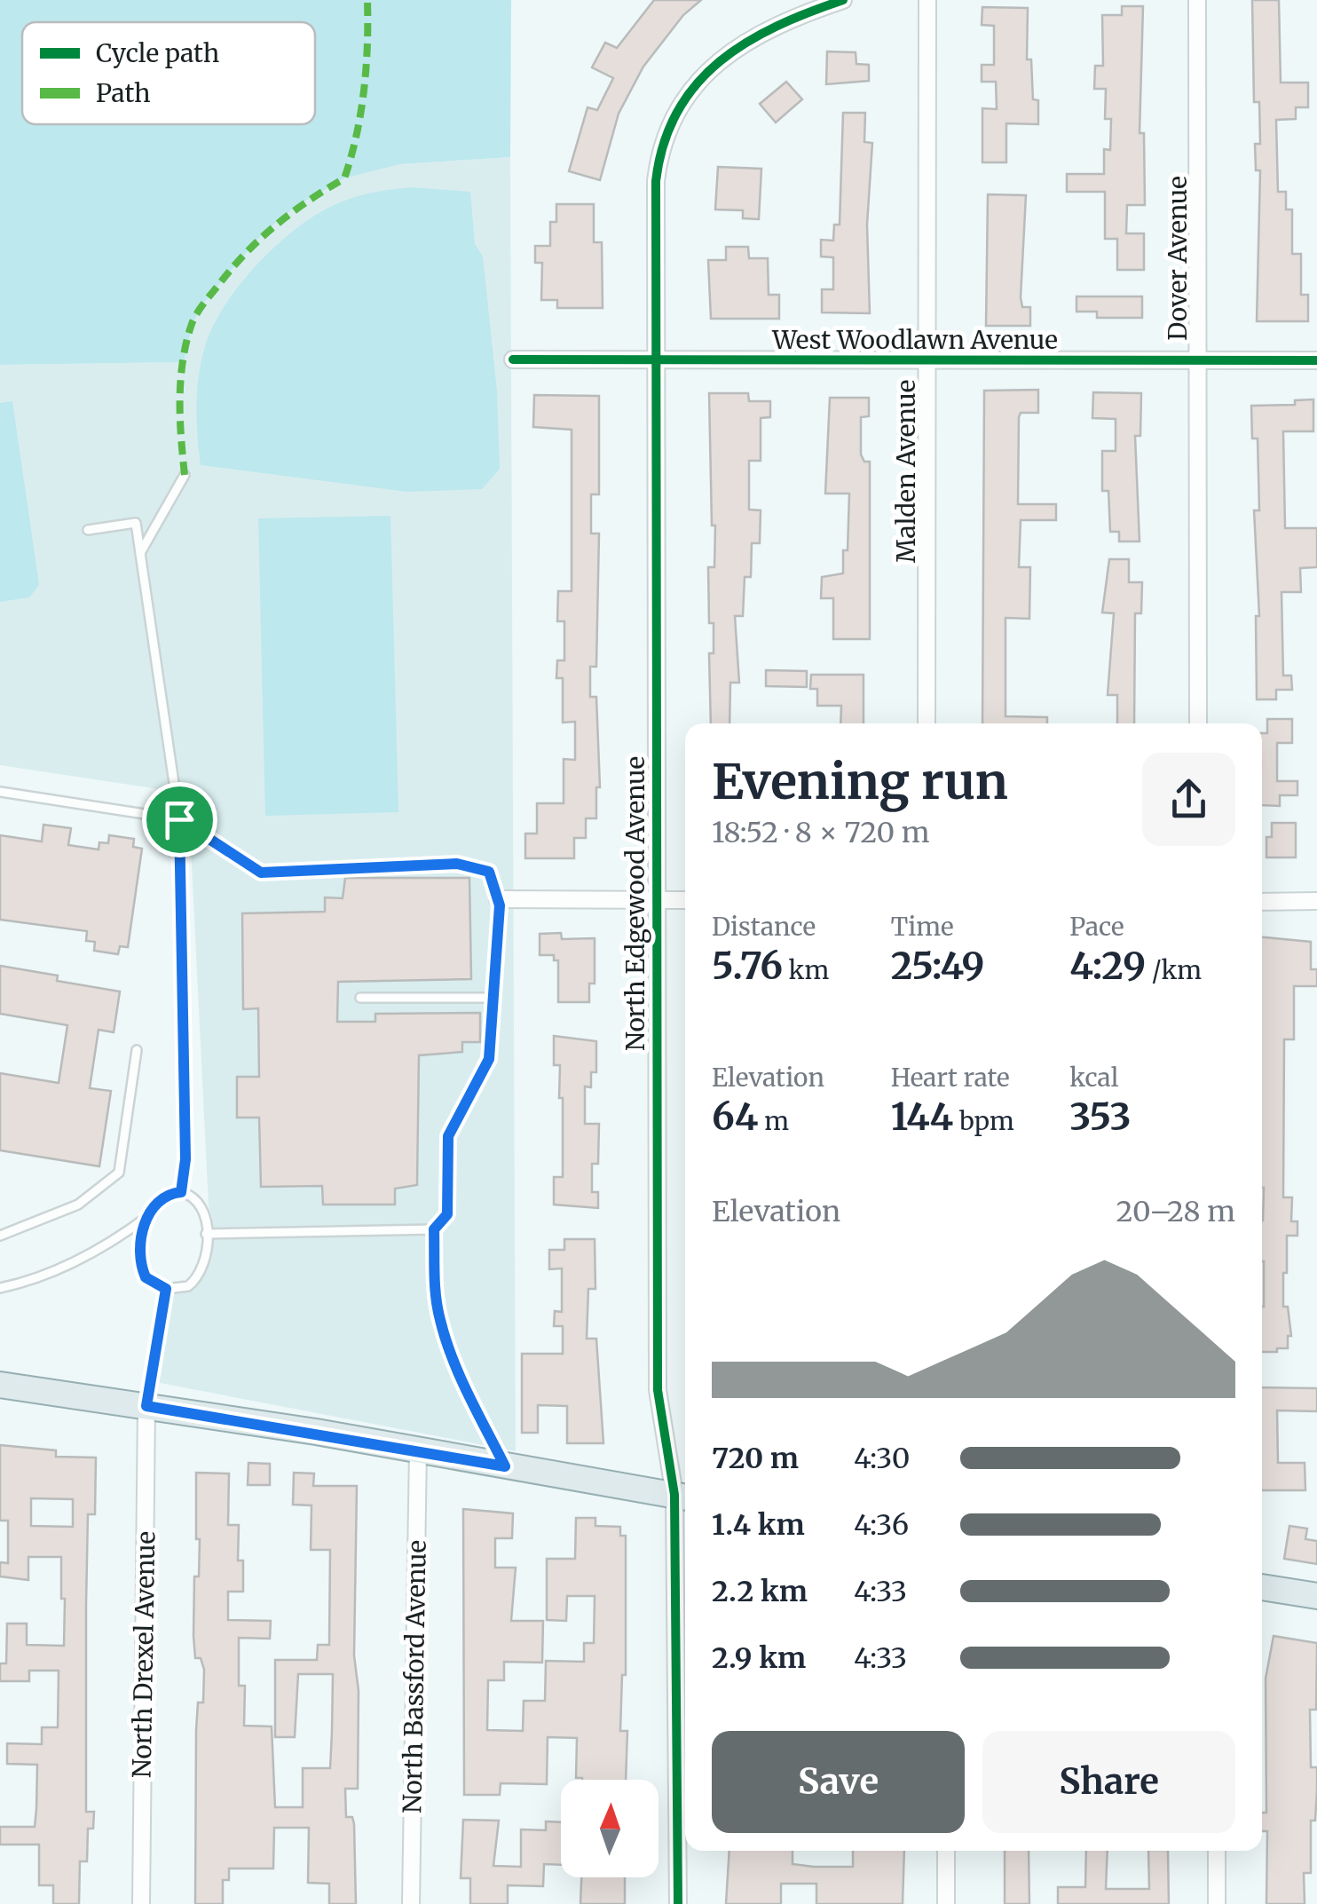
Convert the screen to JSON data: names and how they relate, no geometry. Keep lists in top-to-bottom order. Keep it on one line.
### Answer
{"streets":{"street":["Dover Avenue","West Woodlawn Avenue","Malden Avenue","North Edgewood Avenue","North Drexel Avenue","North Bassford Avenue"]},"crossings":[["Dover Avenue","West Woodlawn Avenue"],["West Woodlawn Avenue","Malden Avenue"],["West Woodlawn Avenue","North Edgewood Avenue"]],"legend":["Cycle path","Path"],"north":"top","page":{"heading":["Evening run","18:52 · 8 × 720 m"],"stats":[["Distance","5.76 km"],["Time","25:49"],["Pace","4:29 /km"],["Elevation","64 m"],["Heart rate","144 bpm"],["kcal","353"]],"chart":["Elevation","20–28 m"],"list":[{"name":"720 m","note":"4:30"},{"name":"1.4 km","note":"4:36"},{"name":"2.2 km","note":"4:33"},{"name":"2.9 km","note":"4:33"}],"buttons":["Save","Share"]}}
